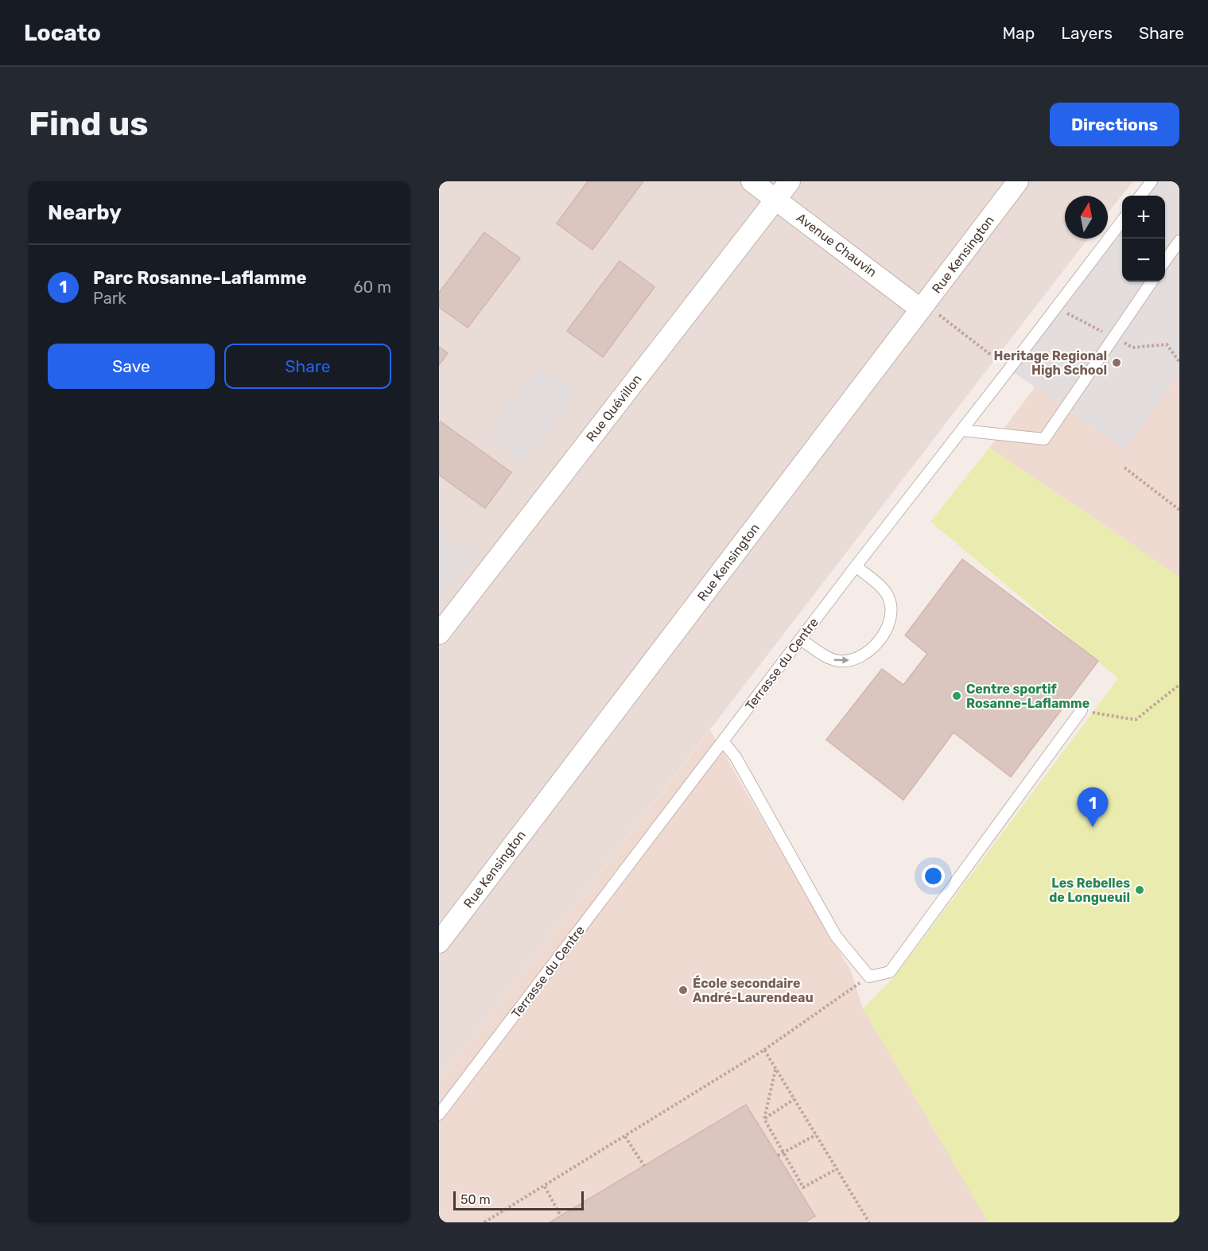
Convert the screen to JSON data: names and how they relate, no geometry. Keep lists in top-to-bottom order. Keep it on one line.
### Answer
{"streets":{"street":["Avenue Chauvin","Rue Kensington","Rue Quévillon"],"lane":["Terrasse du Centre"]},"crossings":[["Avenue Chauvin","Rue Kensington"],["Avenue Chauvin","Rue Quévillon"]],"places":["Heritage Regional High School","Centre sportif Rosanne-Laflamme","Les Rebelles de Longueuil","École secondaire André-Laurendeau"],"scale_bar":"50 m","north":"top","page":{"header":"Locato","nav":["Map","Layers","Share"],"buttons":["Directions",["Save","Share"]],"title":"Find us","heading":"Nearby","map_buttons":["+","−"],"list":[{"mark":"1","name":"Parc Rosanne-Laflamme","note":"Park","value":"60 m"}],"pins":"1","scale":"50 m"}}
